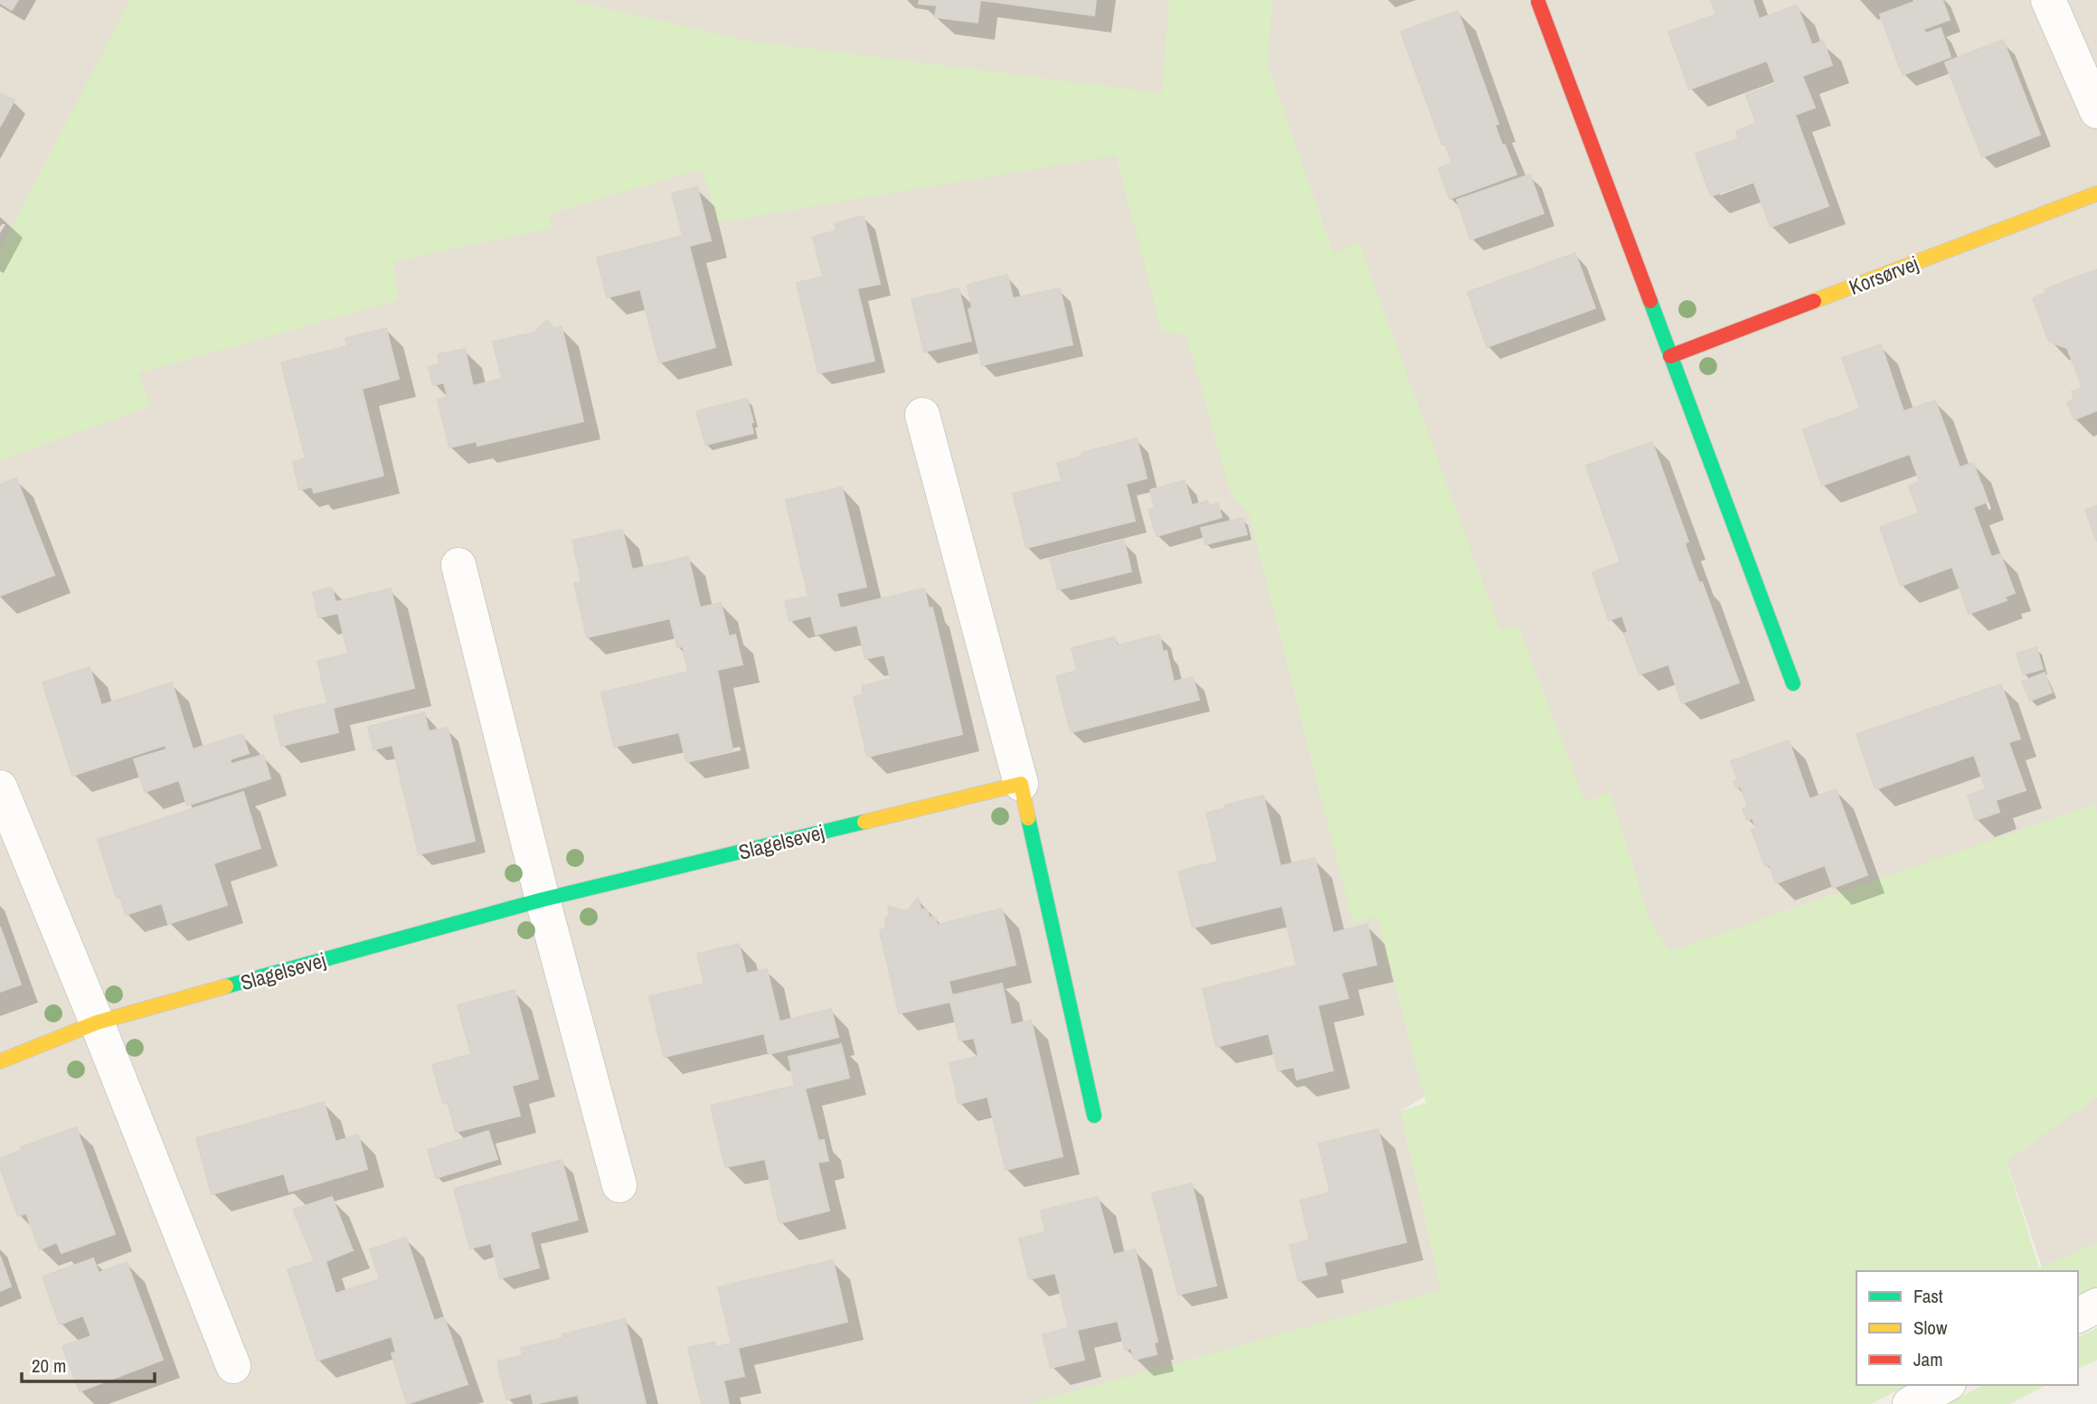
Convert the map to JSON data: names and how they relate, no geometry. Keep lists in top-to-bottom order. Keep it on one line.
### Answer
{"streets":{"street":["Korsørvej","Slagelsevej"]},"legend":["Fast","Slow","Jam"],"scale_bar":"20 m"}
